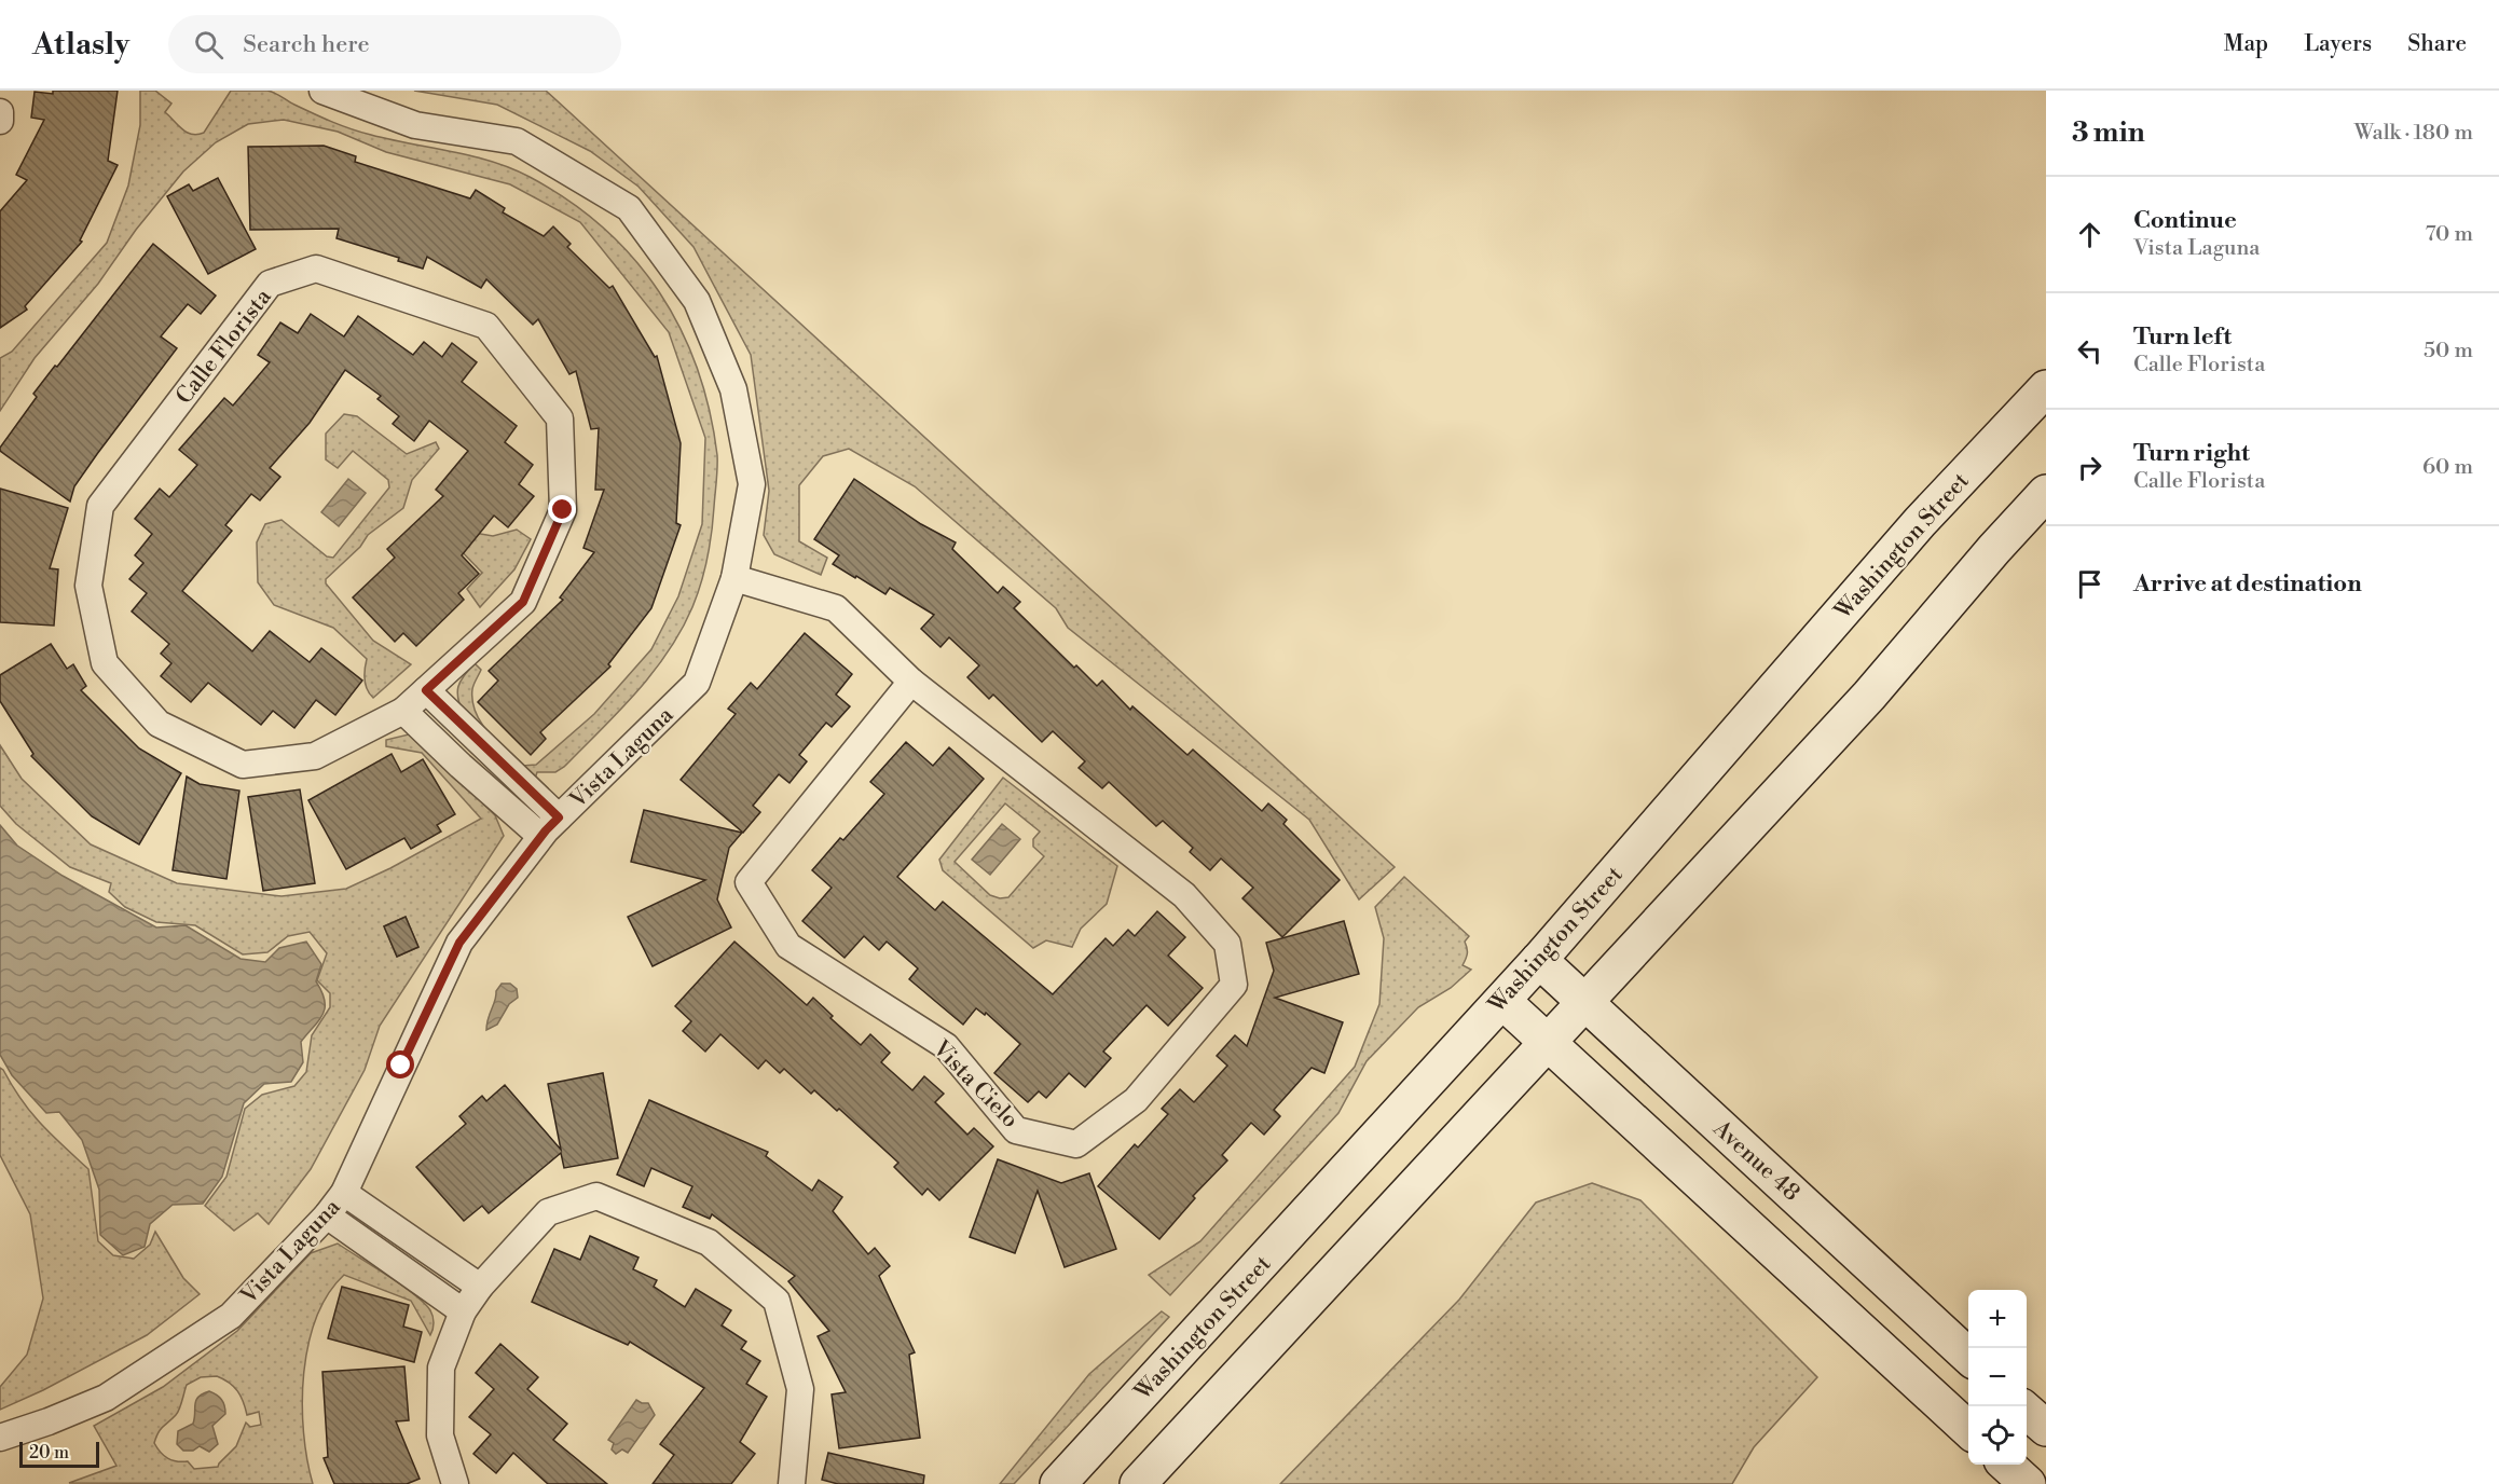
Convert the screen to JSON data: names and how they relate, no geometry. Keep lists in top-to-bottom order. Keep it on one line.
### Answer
{"streets":{"main road":["Washington Street","Avenue 48"],"street":["Calle Florista","Vista Laguna","Vista Cielo"]},"crossings":[["Washington Street","Avenue 48"],["Vista Laguna","Vista Cielo"]],"scale_bar":"20 m","page":{"header":"Atlasly","search":"Search here","nav":["Map","Layers","Share"],"heading":["3 min","Walk · 180 m"],"list":[["Continue","Vista Laguna","70 m"],["Turn left","Calle Florista","50 m"],["Turn right","Calle Florista","60 m"],"Arrive at destination"],"map_buttons":["+","−"],"scale":"20 m"}}
